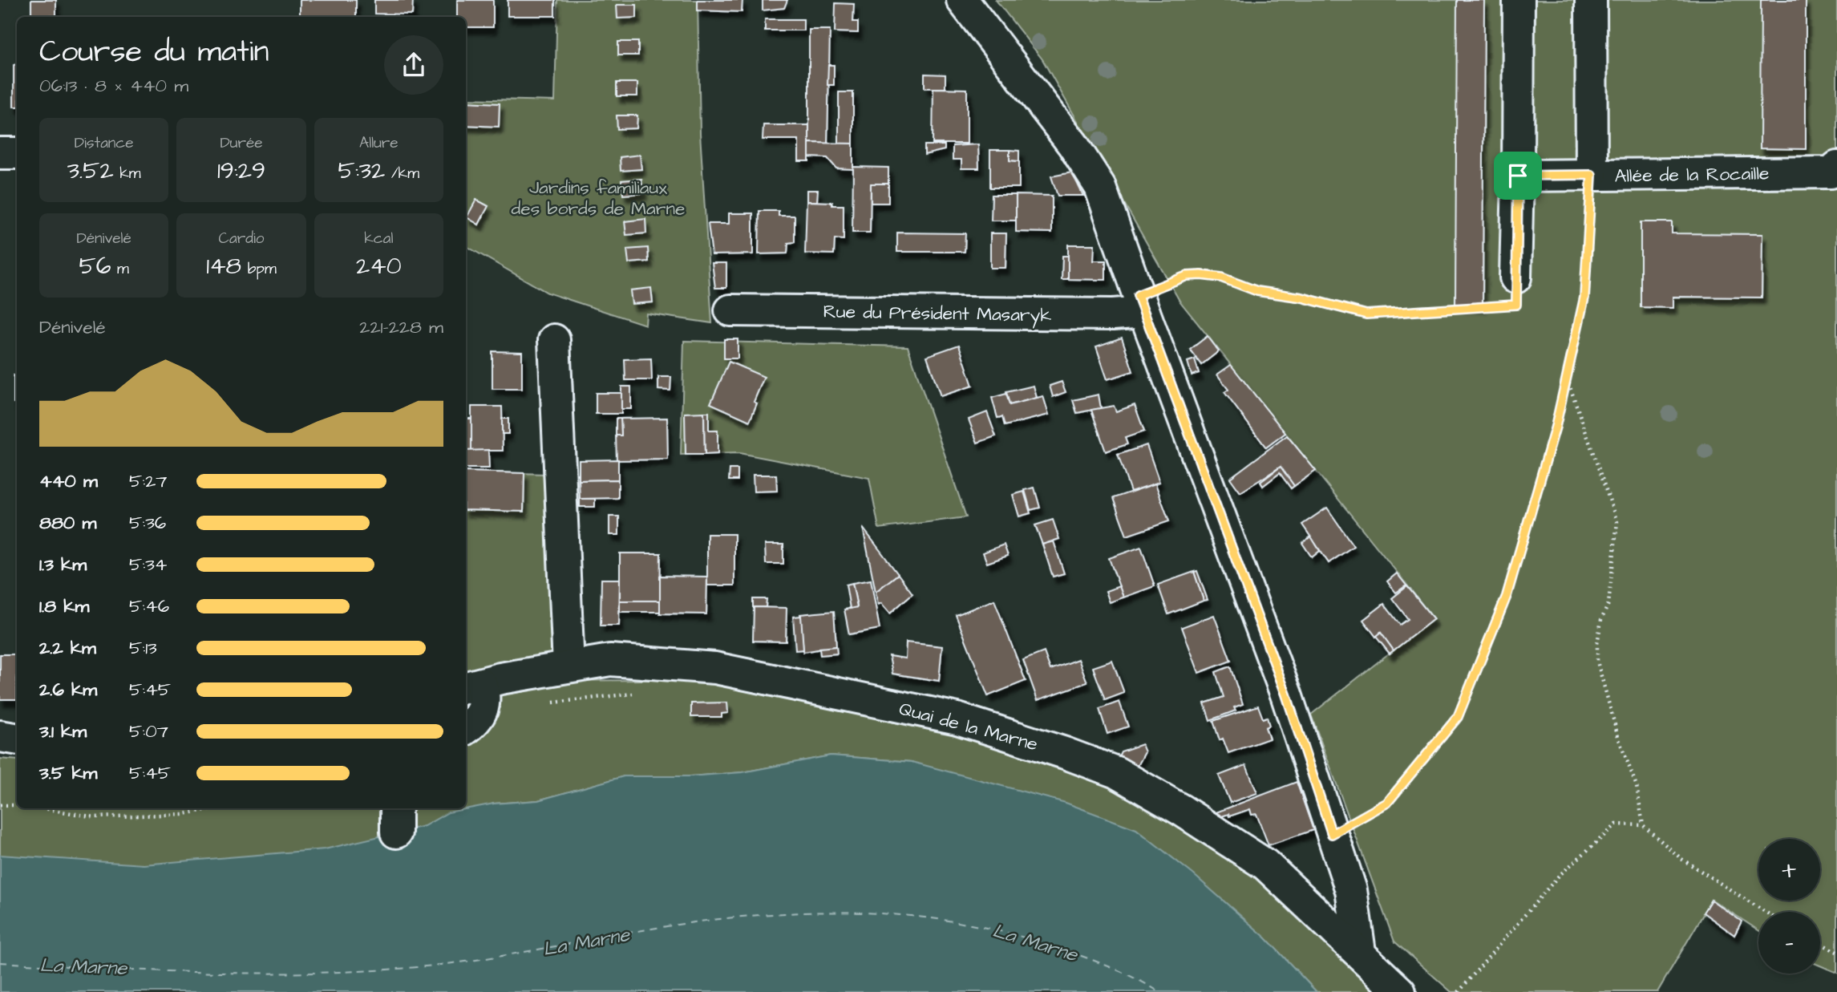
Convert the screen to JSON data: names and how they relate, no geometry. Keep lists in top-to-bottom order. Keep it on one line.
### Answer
{"streets":{"street":["Allée de la Rocaille","Rue du Président Masaryk","Quai de la Marne"]},"water":["La Marne"],"parks":["Jardins familiaux des bords de Marne"],"page":{"heading":["Course du matin","06:13 · 8 × 440 m"],"stats":[["Distance","3.52 km"],["Durée","19:29"],["Allure","5:32 /km"],["Dénivelé","56 m"],["Cardio","148 bpm"],["kcal","240"]],"chart":["Dénivelé","221–228 m"],"list":[{"name":"440 m","note":"5:27"},{"name":"880 m","note":"5:36"},{"name":"1.3 km","note":"5:34"},{"name":"1.8 km","note":"5:46"},{"name":"2.2 km","note":"5:13"},{"name":"2.6 km","note":"5:45"},{"name":"3.1 km","note":"5:07"},{"name":"3.5 km","note":"5:45"}],"map_buttons":["+","−"]}}
